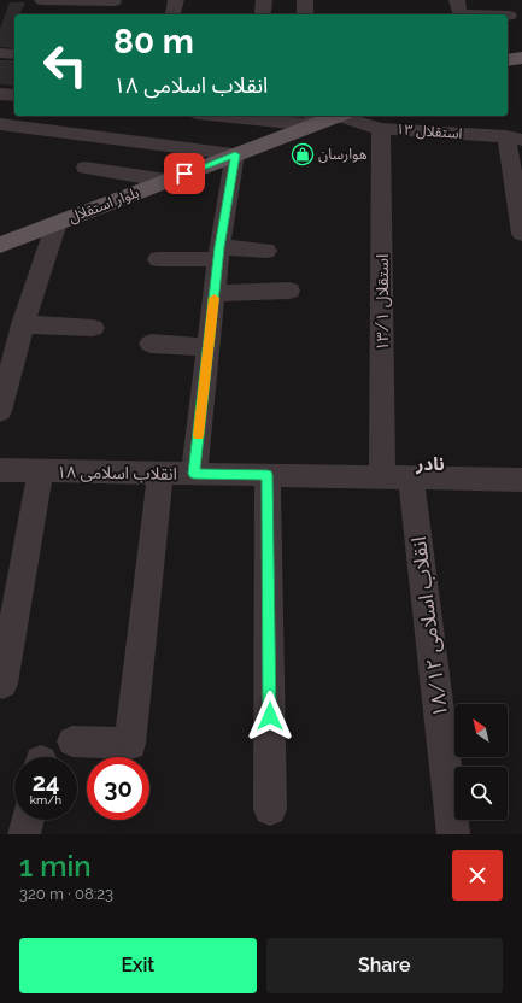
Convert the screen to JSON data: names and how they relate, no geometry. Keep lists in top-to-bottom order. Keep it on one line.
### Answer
{"streets":{"main road":["بلوار استقلال"],"street":["۱۳ استقلال","۱۳/۱ استقلال","۱۸ انقلاب اسلامی","۱۸/۱۲ انقلاب اسلامی"]},"crossings":[["۱۳ استقلال","۱۳/۱ استقلال"],["۱۳/۱ استقلال","۱۸ انقلاب اسلامی"],["۱۳/۱ استقلال","۱۸/۱۲ انقلاب اسلامی"],["۱۸ انقلاب اسلامی","۱۸/۱۲ انقلاب اسلامی"]],"districts":["نادر"],"places":{"shop":["هوارسان"]},"north":"top left","page":{"turn":["80 m","۱۸ انقلاب اسلامی"],"speed":"24 km/h","limit":"30","heading":["1 min","320 m · 08:23"],"buttons":["Exit","Share"]}}
